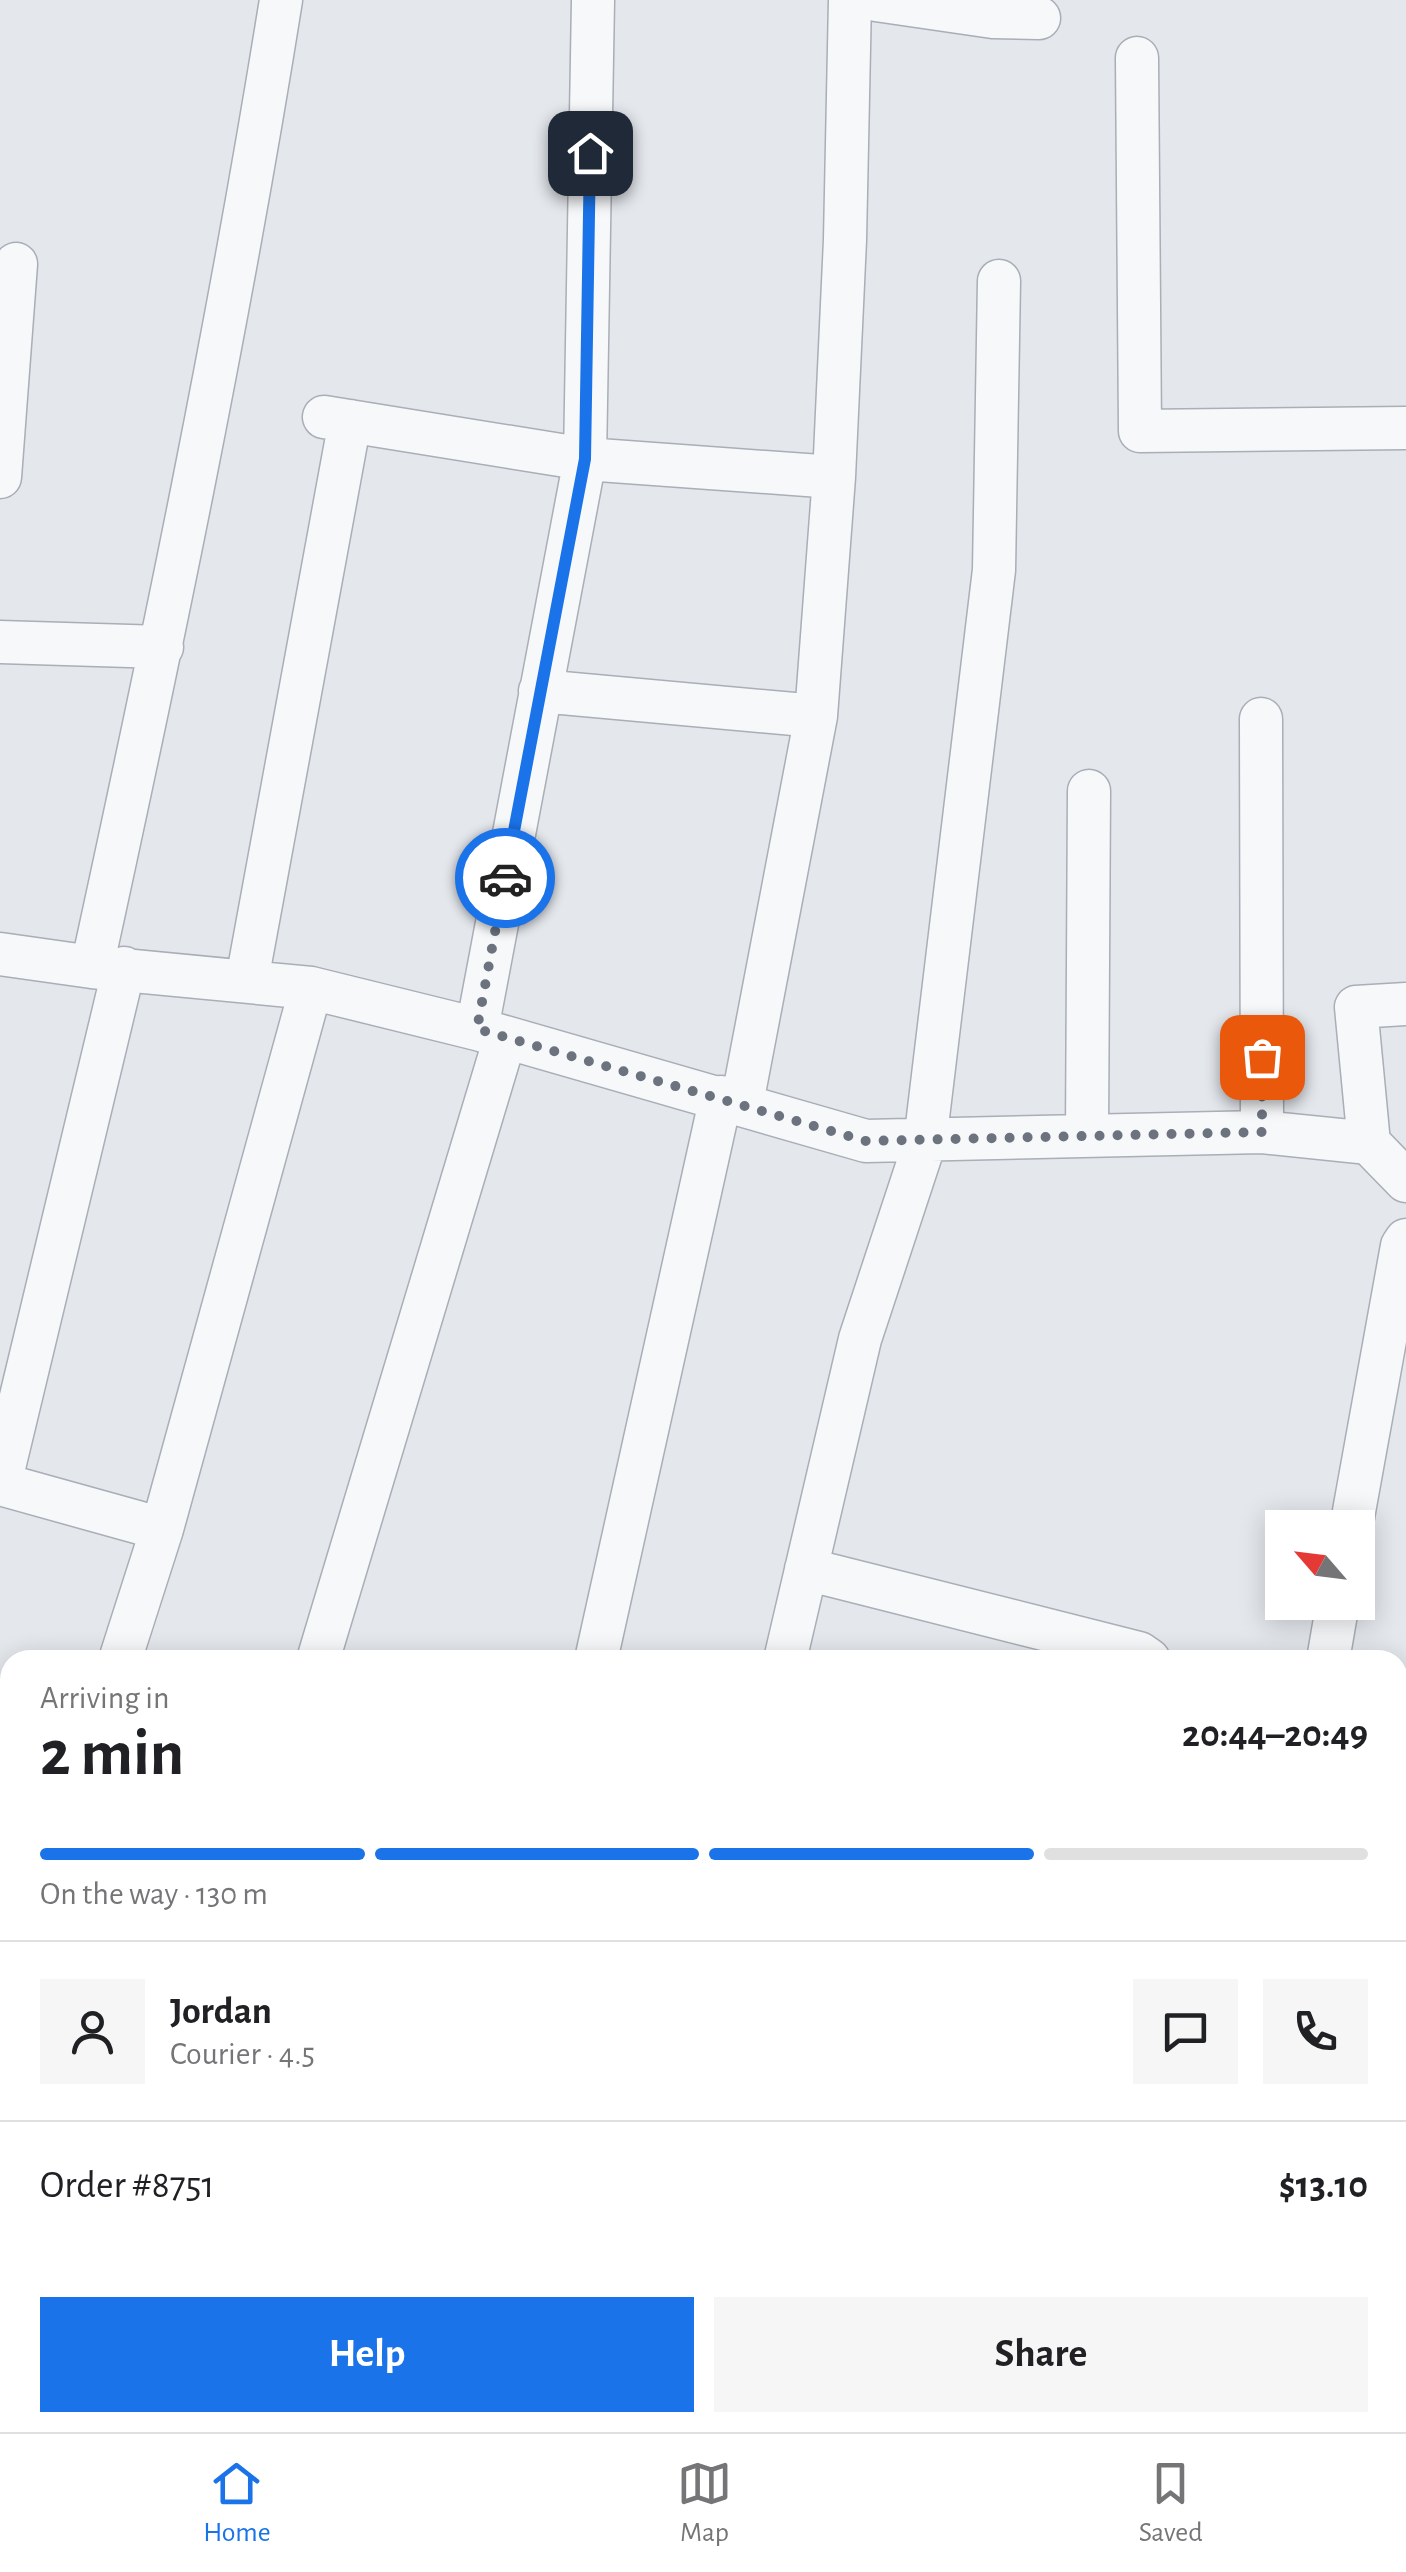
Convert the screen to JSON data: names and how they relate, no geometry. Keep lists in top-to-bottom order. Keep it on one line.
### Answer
{"north":"top left","page":{"heading":["2 min","Arriving in","20:44–20:49"],"panel":["Jordan","Courier · 4.5","Order #8751","$13.10"],"bar":"On the way · 130 m","buttons":["Help","Share"],"tabs":["Home","Map","Saved"]}}
